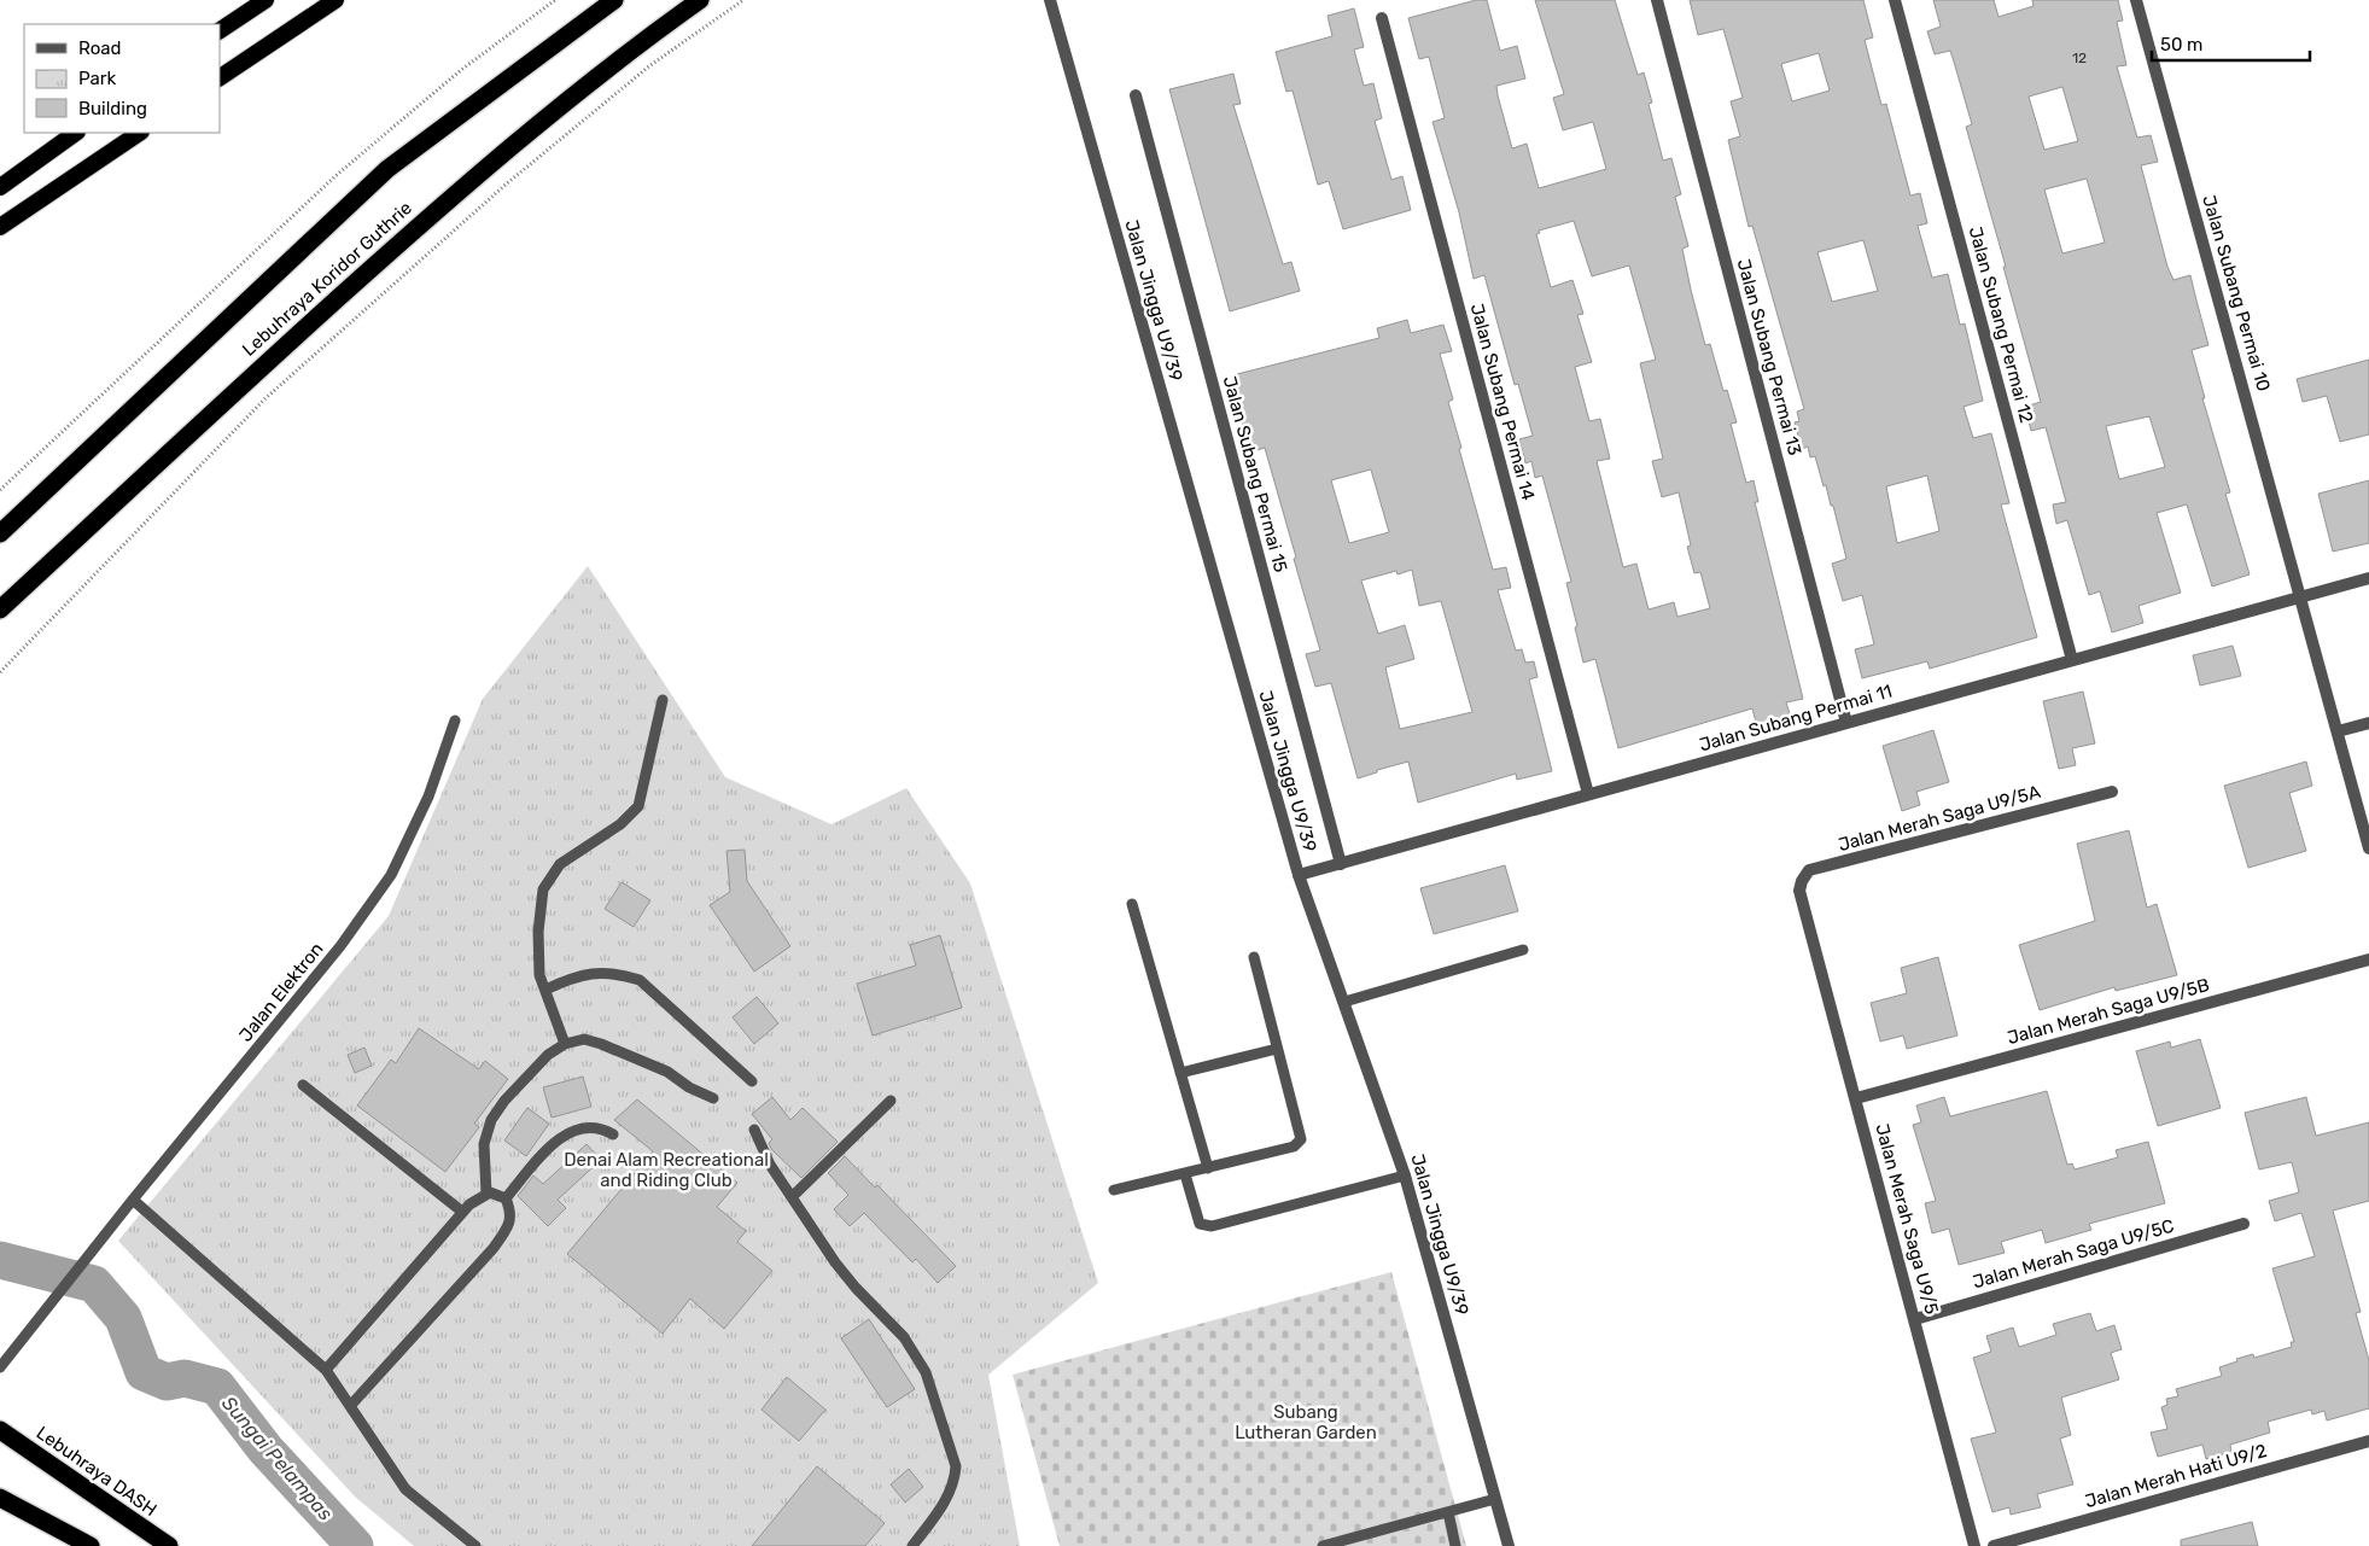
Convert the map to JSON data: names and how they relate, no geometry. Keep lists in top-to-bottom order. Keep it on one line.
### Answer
{"streets":{"highway":["Lebuhraya Koridor Guthrie","Lebuhraya DASH"],"street":["Jalan Subang Permai 10","Jalan Jingga U9/39","Jalan Subang Permai 12","Jalan Subang Permai 13","Jalan Subang Permai 14","Jalan Subang Permai 15","Jalan Subang Permai 11","Jalan Merah Saga U9/5A","Jalan Merah Saga U9/5B","Jalan Merah Saga U9/5","Jalan Merah Saga U9/5C","Jalan Merah Hati U9/2"],"lane":["Jalan Elektron"]},"crossings":[["Jalan Subang Permai 10","Jalan Subang Permai 11"],["Jalan Jingga U9/39","Jalan Subang Permai 11"],["Jalan Subang Permai 12","Jalan Subang Permai 11"],["Jalan Subang Permai 13","Jalan Subang Permai 11"],["Jalan Subang Permai 14","Jalan Subang Permai 11"],["Jalan Subang Permai 15","Jalan Subang Permai 11"],["Jalan Merah Saga U9/5A","Jalan Merah Saga U9/5"],["Jalan Merah Saga U9/5B","Jalan Merah Saga U9/5"],["Jalan Merah Saga U9/5","Jalan Merah Saga U9/5C"]],"water":["Sungai Pelampas"],"parks":["Denai Alam Recreational and Riding Club","Subang Lutheran Garden"],"house_numbers":["12"],"legend":["Road","Park","Building"],"scale_bar":"50 m"}
